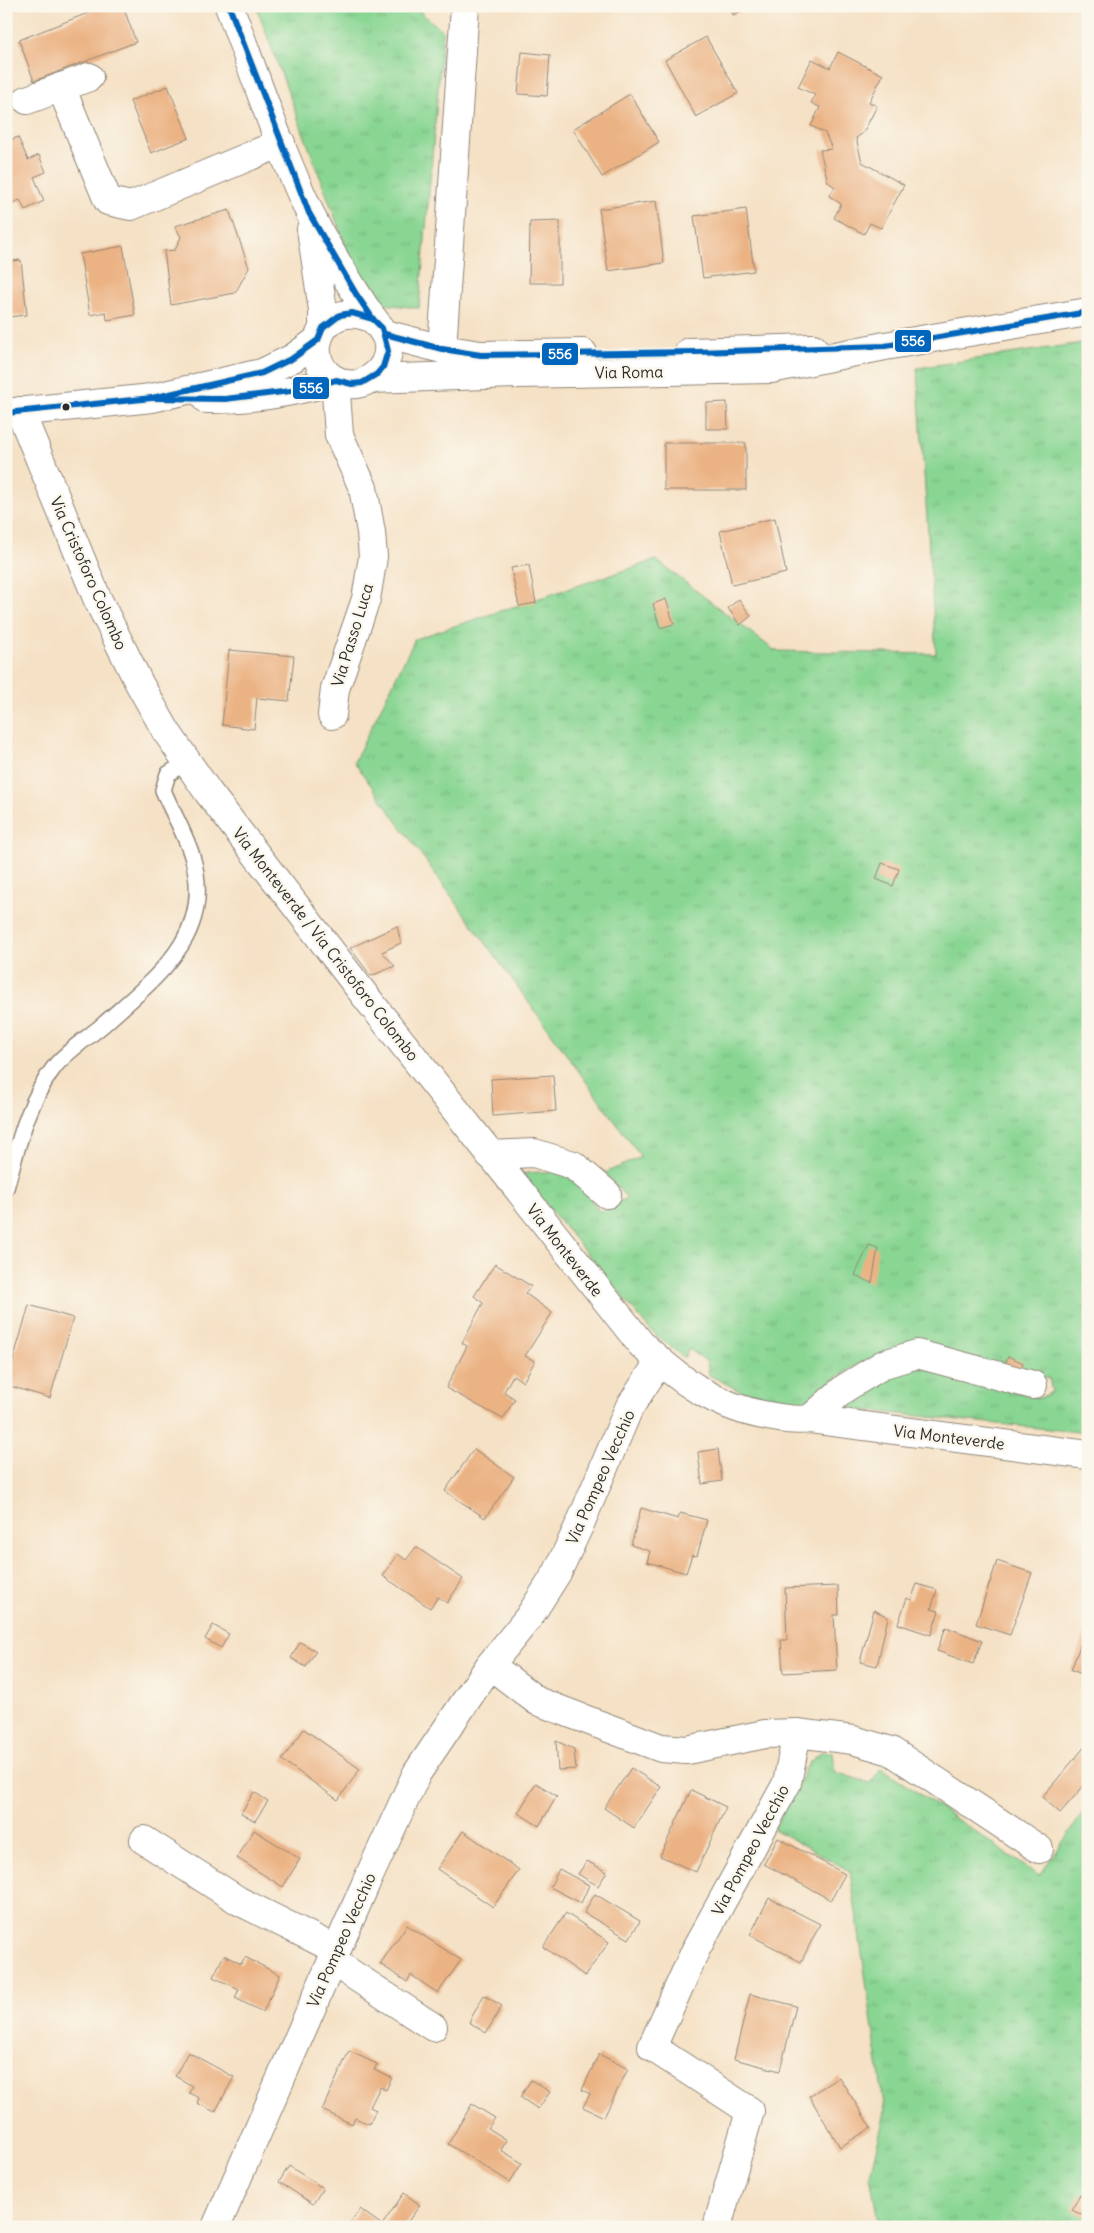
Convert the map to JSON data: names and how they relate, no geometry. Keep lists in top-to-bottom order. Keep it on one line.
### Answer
{"streets":{"street":["Via Roma","Via Cristoforo Colombo","Via Passo Luca","Via Monteverde / Via Cristoforo Colombo","Via Monteverde","Via Pompeo Vecchio"]},"crossings":[["Via Roma","Via Passo Luca"],["Via Cristoforo Colombo","Via Monteverde / Via Cristoforo Colombo"],["Via Monteverde / Via Cristoforo Colombo","Via Monteverde"],["Via Monteverde","Via Pompeo Vecchio"]],"lines":["transit line 556"]}
